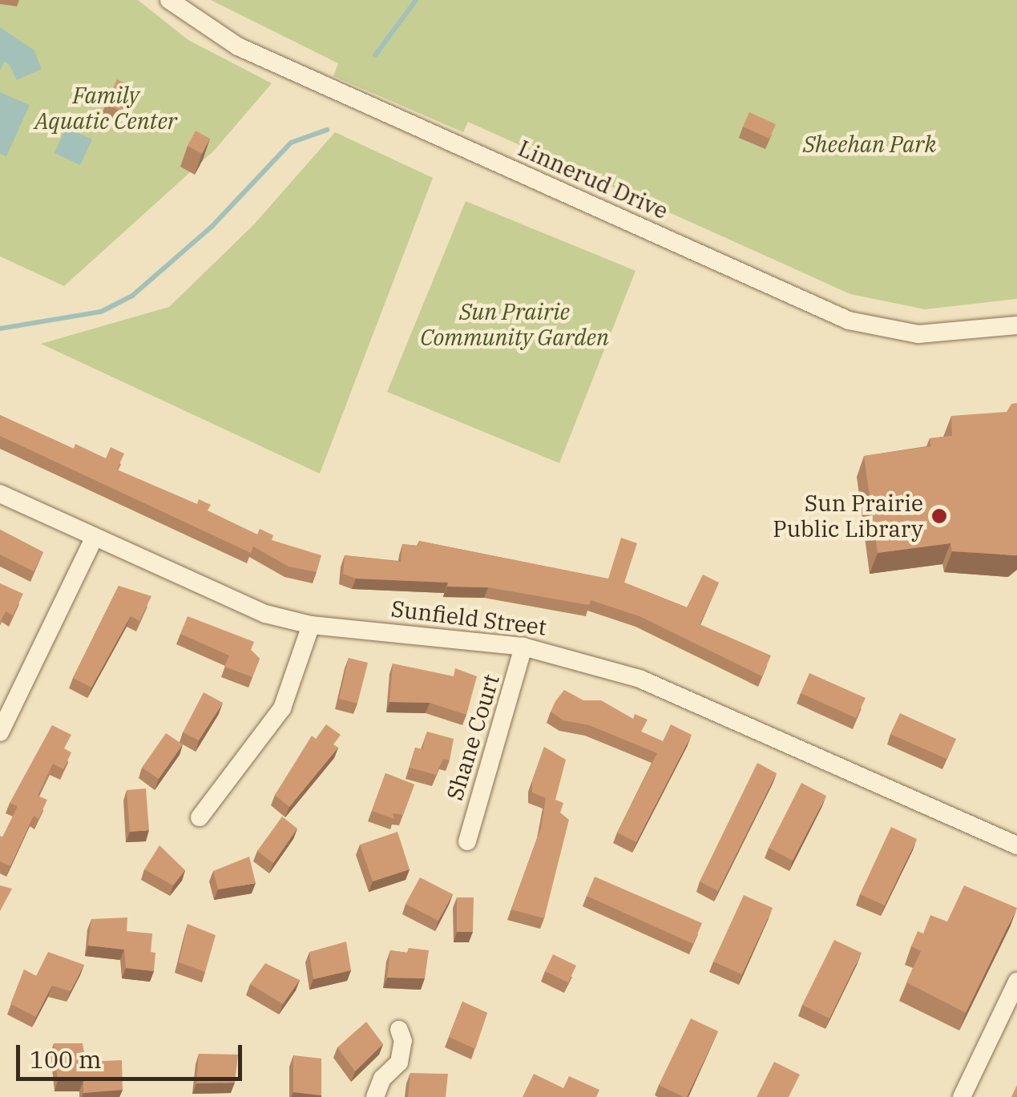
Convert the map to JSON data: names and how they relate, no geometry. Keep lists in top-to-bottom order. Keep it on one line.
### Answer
{"streets":{"street":["Linnerud Drive","Sunfield Street","Shane Court"]},"crossings":[["Sunfield Street","Shane Court"]],"parks":["Family Aquatic Center","Sheehan Park","Sun Prairie Community Garden"],"places":["Sun Prairie Public Library"],"scale_bar":"100 m"}
